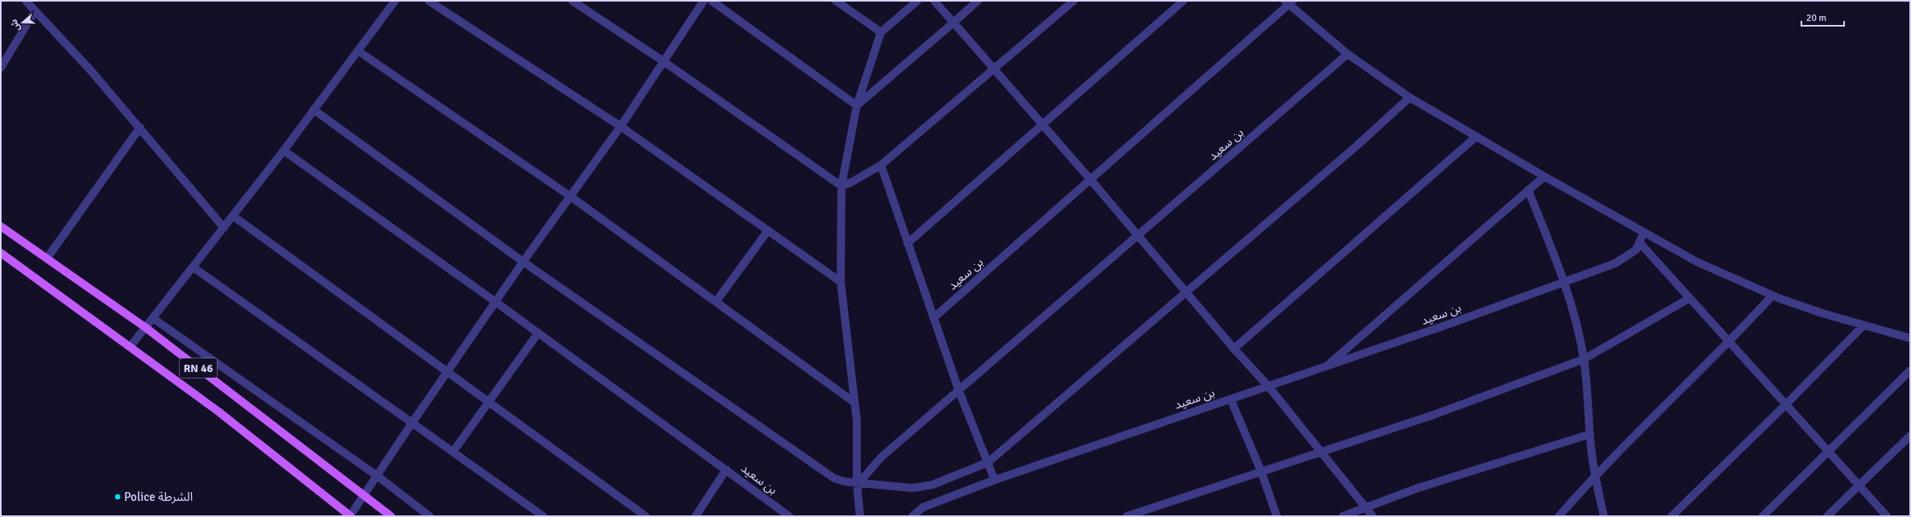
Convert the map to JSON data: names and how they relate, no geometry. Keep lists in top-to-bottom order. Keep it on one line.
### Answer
{"streets":{"main road":["RN 46"],"street":["بن سعيد"]},"places":["Police الشرطة"],"scale_bar":"20 m","north":"left"}
